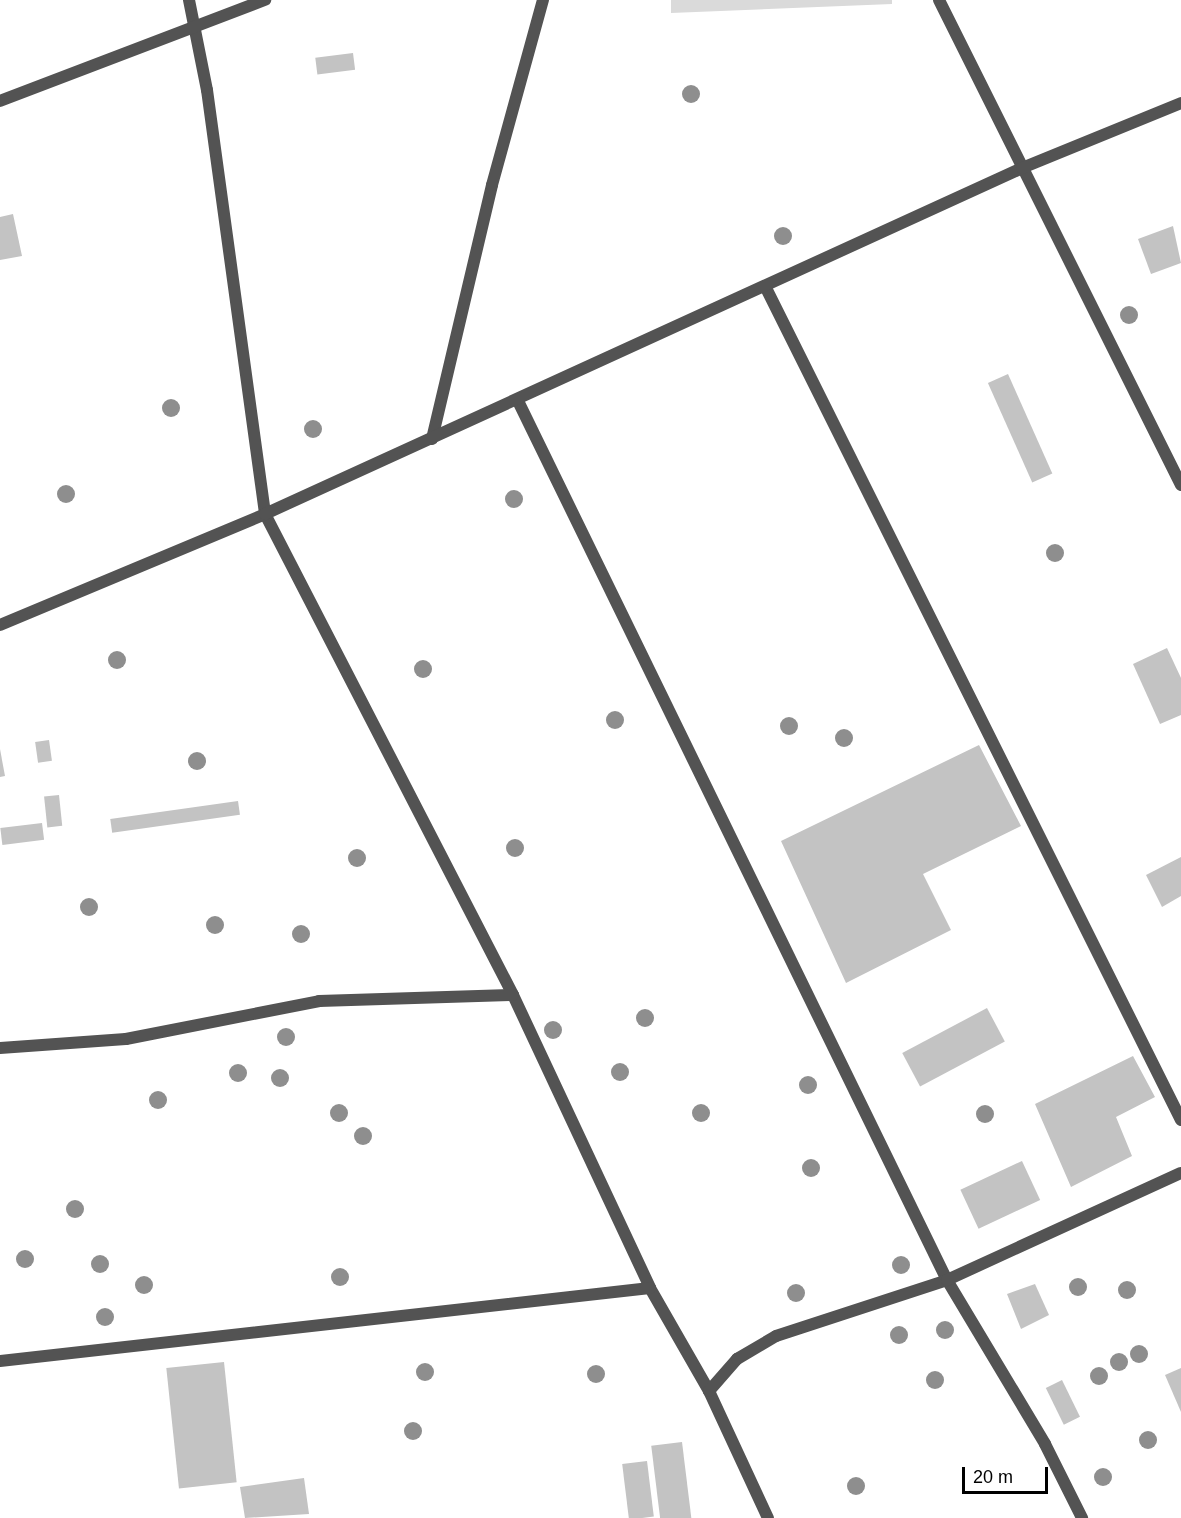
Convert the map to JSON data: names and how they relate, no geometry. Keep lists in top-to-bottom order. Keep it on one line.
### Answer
{"scale_bar":"20 m"}
